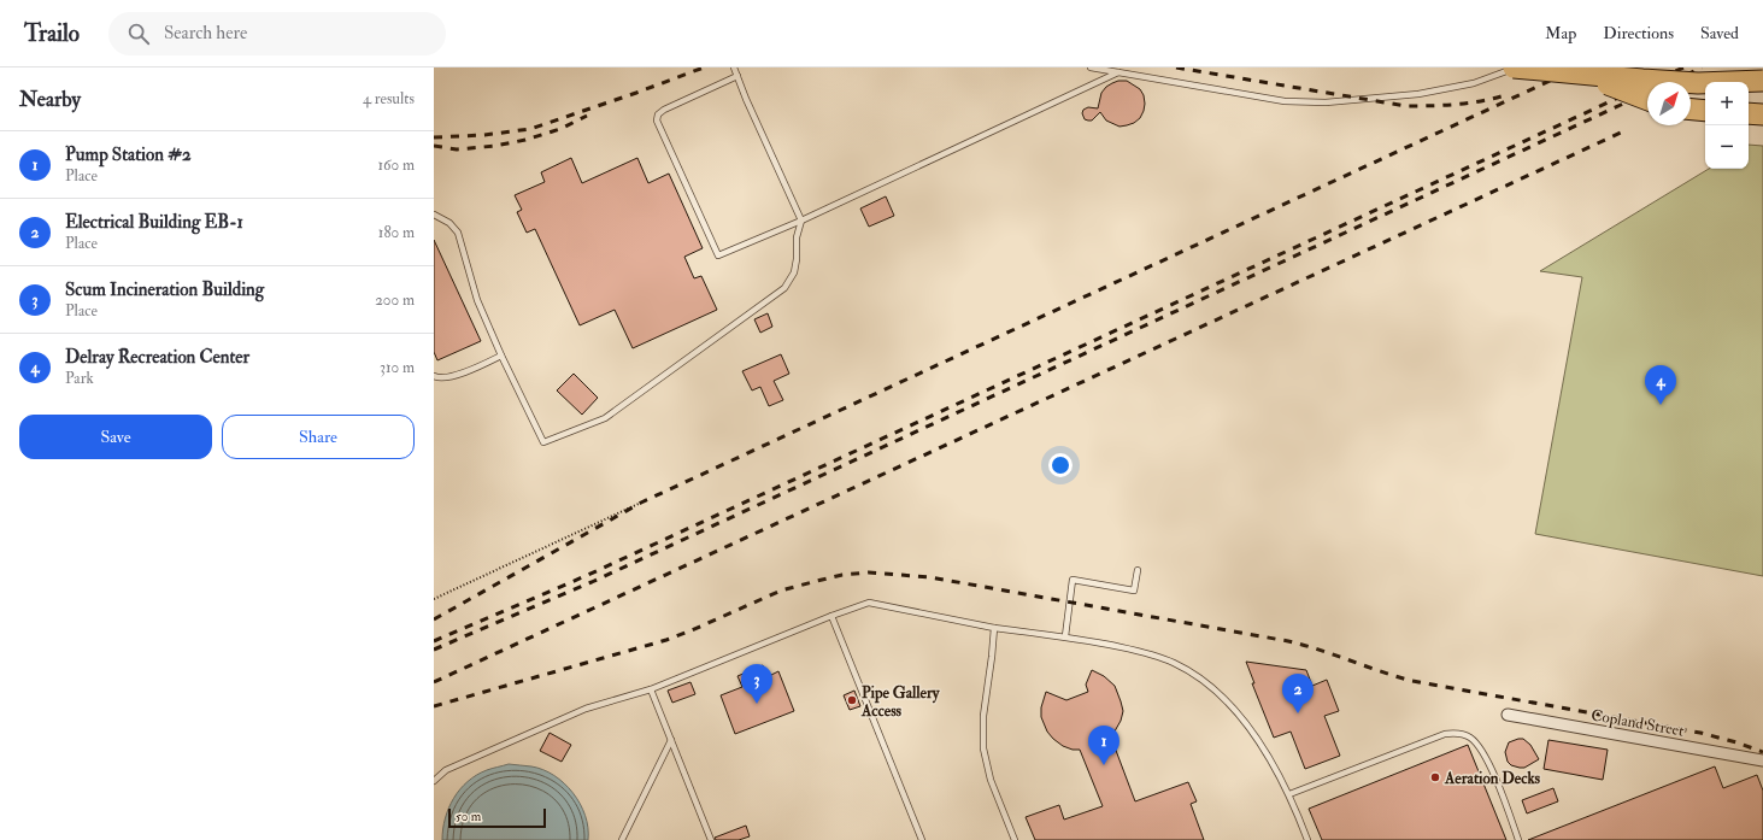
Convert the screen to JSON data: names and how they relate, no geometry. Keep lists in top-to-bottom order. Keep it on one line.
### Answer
{"streets":{"street":["Copland Street"]},"places":["Pipe Gallery Access","Aeration Decks"],"scale_bar":"50 m","north":"top right","page":{"header":"Trailo","search":"Search here","nav":["Map","Directions","Saved"],"heading":["Nearby","4 results"],"map_buttons":["+","−"],"list":[{"mark":"1","name":"Pump Station #2","note":"Place","value":"160 m"},{"mark":"2","name":"Electrical Building EB-1","note":"Place","value":"180 m"},{"mark":"3","name":"Scum Incineration Building","note":"Place","value":"200 m"},{"mark":"4","name":"Delray Recreation Center","note":"Park","value":"310 m"}],"pins":["4","3","2","1"],"buttons":["Save","Share"],"scale":"50 m"}}
